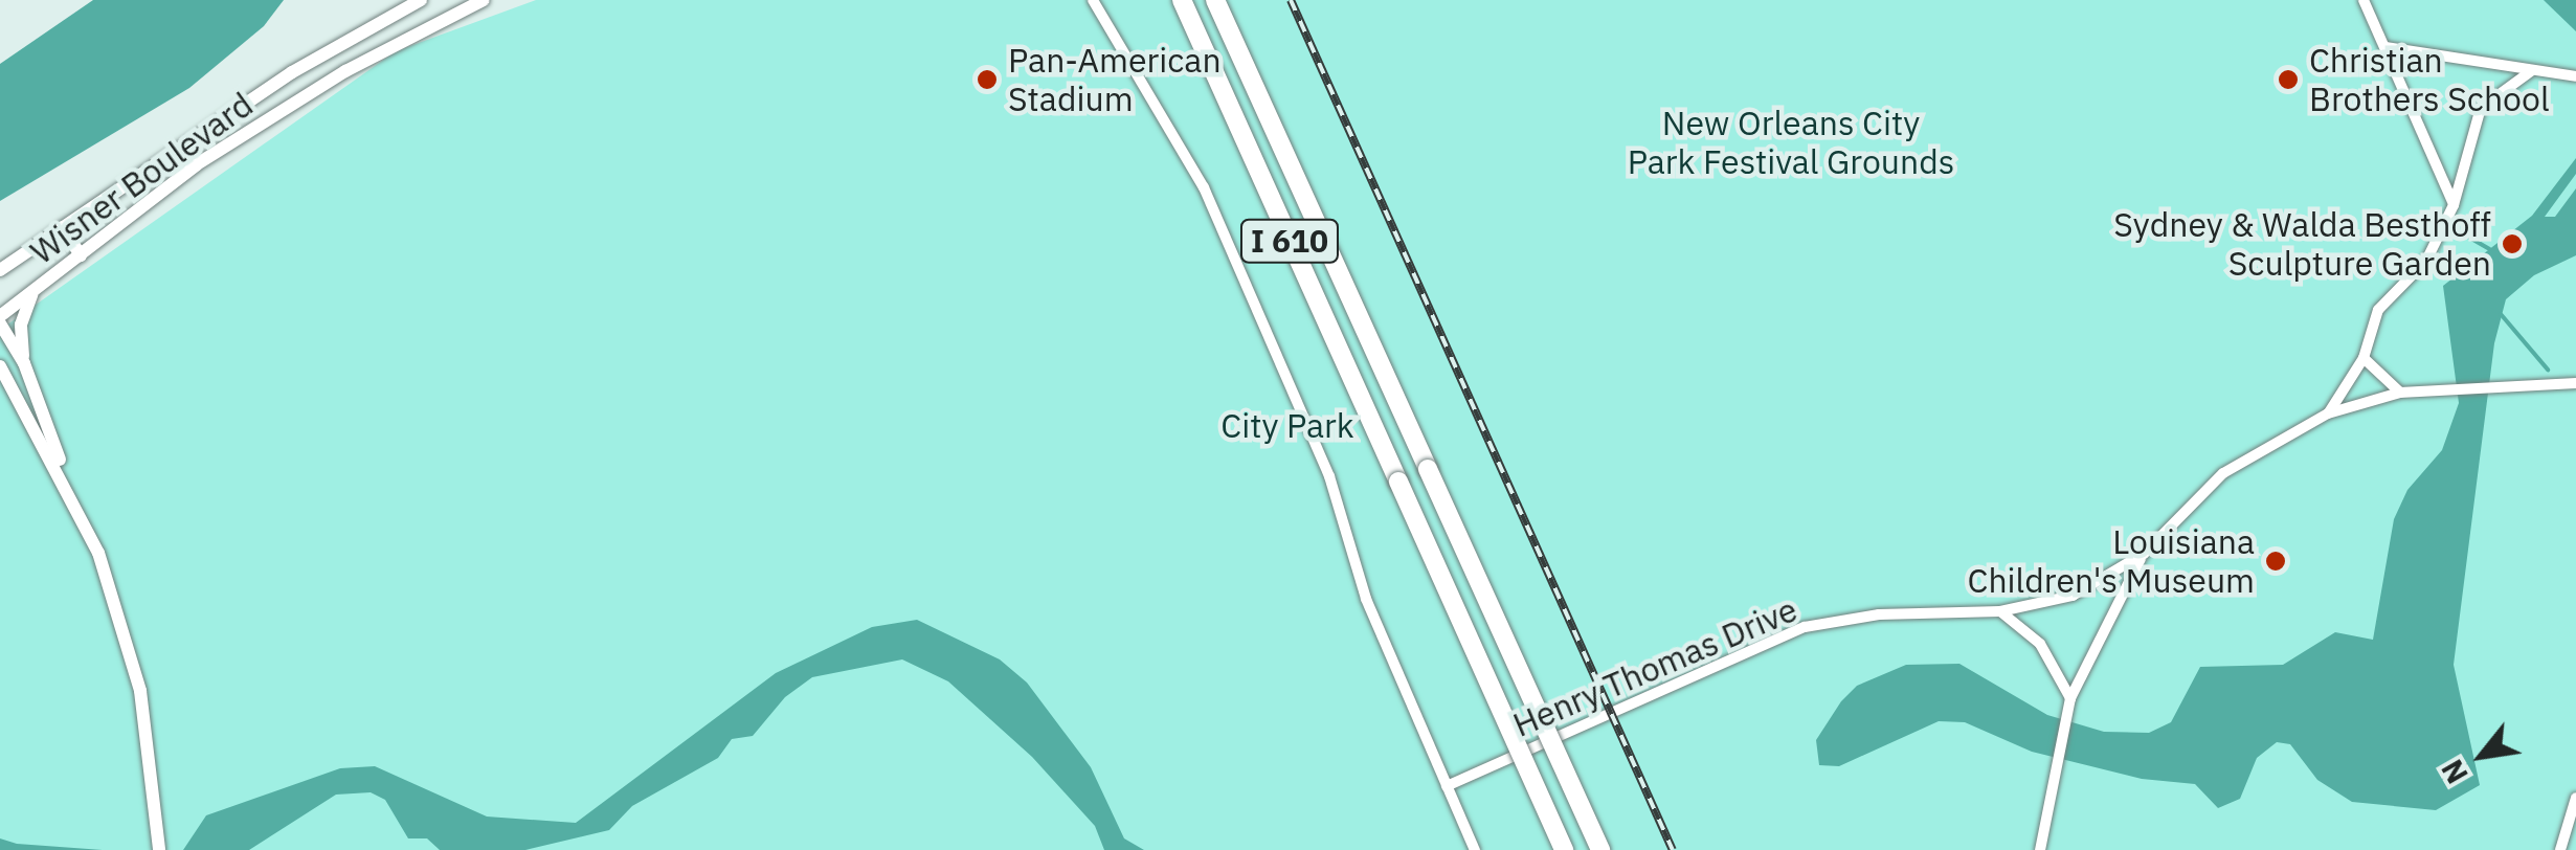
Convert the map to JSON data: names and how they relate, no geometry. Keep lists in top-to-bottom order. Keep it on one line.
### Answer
{"streets":{"highway":["I 610"],"street":["Wisner Boulevard","Henry Thomas Drive"]},"parks":["New Orleans City Park Festival Grounds","City Park"],"places":["Pan-American Stadium","Christian Brothers School","Sydney & Walda Besthoff Sculpture Garden","Louisiana Children's Museum"],"north":"bottom left"}
